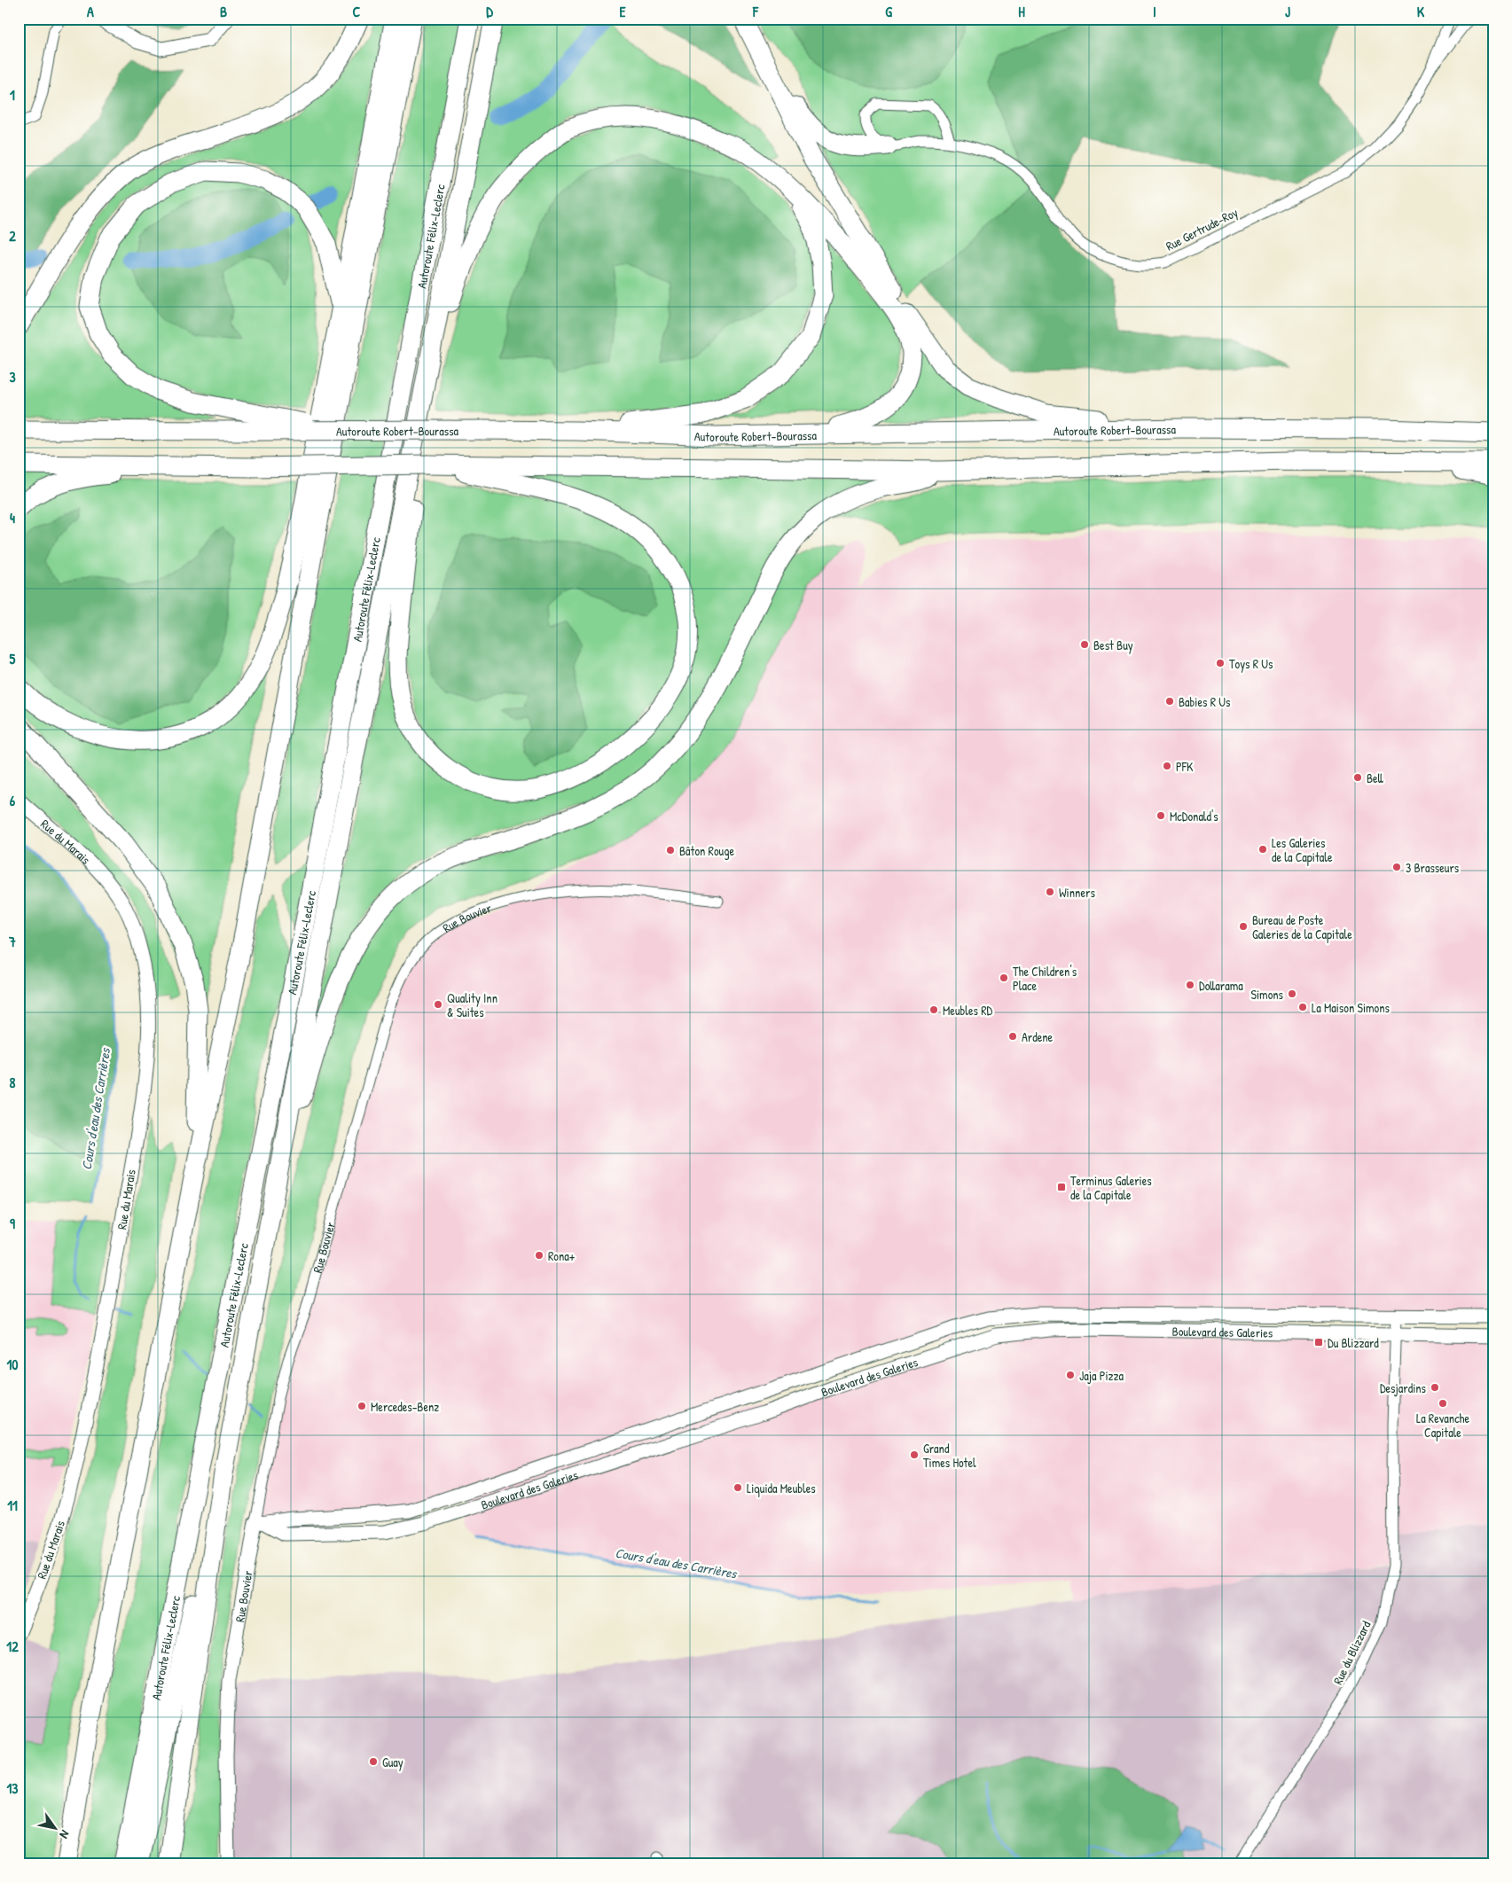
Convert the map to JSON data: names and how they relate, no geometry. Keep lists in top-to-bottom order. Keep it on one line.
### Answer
{"streets":{"highway":["Autoroute Félix-Leclerc","Autoroute Robert-Bourassa"],"street":["Rue Gertrude-Roy","Rue du Marais","Rue Bouvier","Boulevard des Galeries","Rue du Blizzard"]},"crossings":[["Rue Bouvier","Boulevard des Galeries"],["Boulevard des Galeries","Rue du Blizzard"]],"water":["Cours d'eau des Carrières"],"places":{"other":["Best Buy","Toys R Us","Babies R Us","PFK","Bell","McDonald's","Les Galeries de la Capitale","Bâton Rouge","3 Brasseurs","Winners","Bureau de Poste Galeries de la Capitale","The Children's Place","Dollarama","Simons","Quality Inn & Suites","La Maison Simons","Meubles RD","Ardene","Rona+","Jaja Pizza","Desjardins","La Revanche Capitale","Mercedes-Benz","Grand Times Hotel","Liquida Meubles","Guay"],"transit":["Terminus Galeries de la Capitale","Du Blizzard"]},"north":"bottom right","grid":{"columns":["A","B","C","D","E","F","G","H","I","J","K"],"rows":["1","2","3","4","5","6","7","8","9","10","11","12","13"]}}
